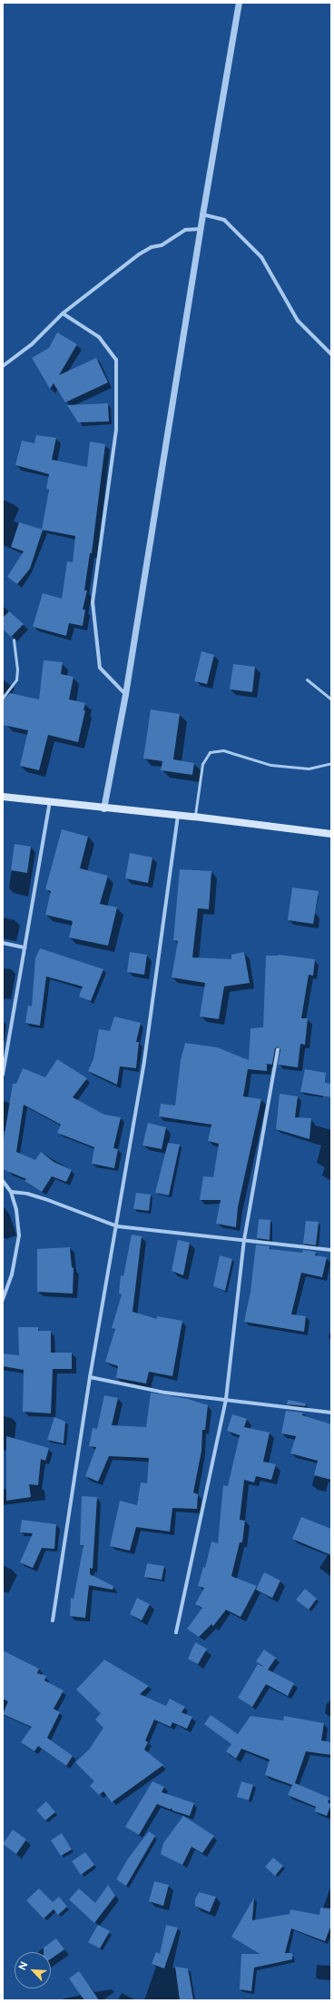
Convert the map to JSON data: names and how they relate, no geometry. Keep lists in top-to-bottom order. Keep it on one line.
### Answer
{"north":"top left"}
